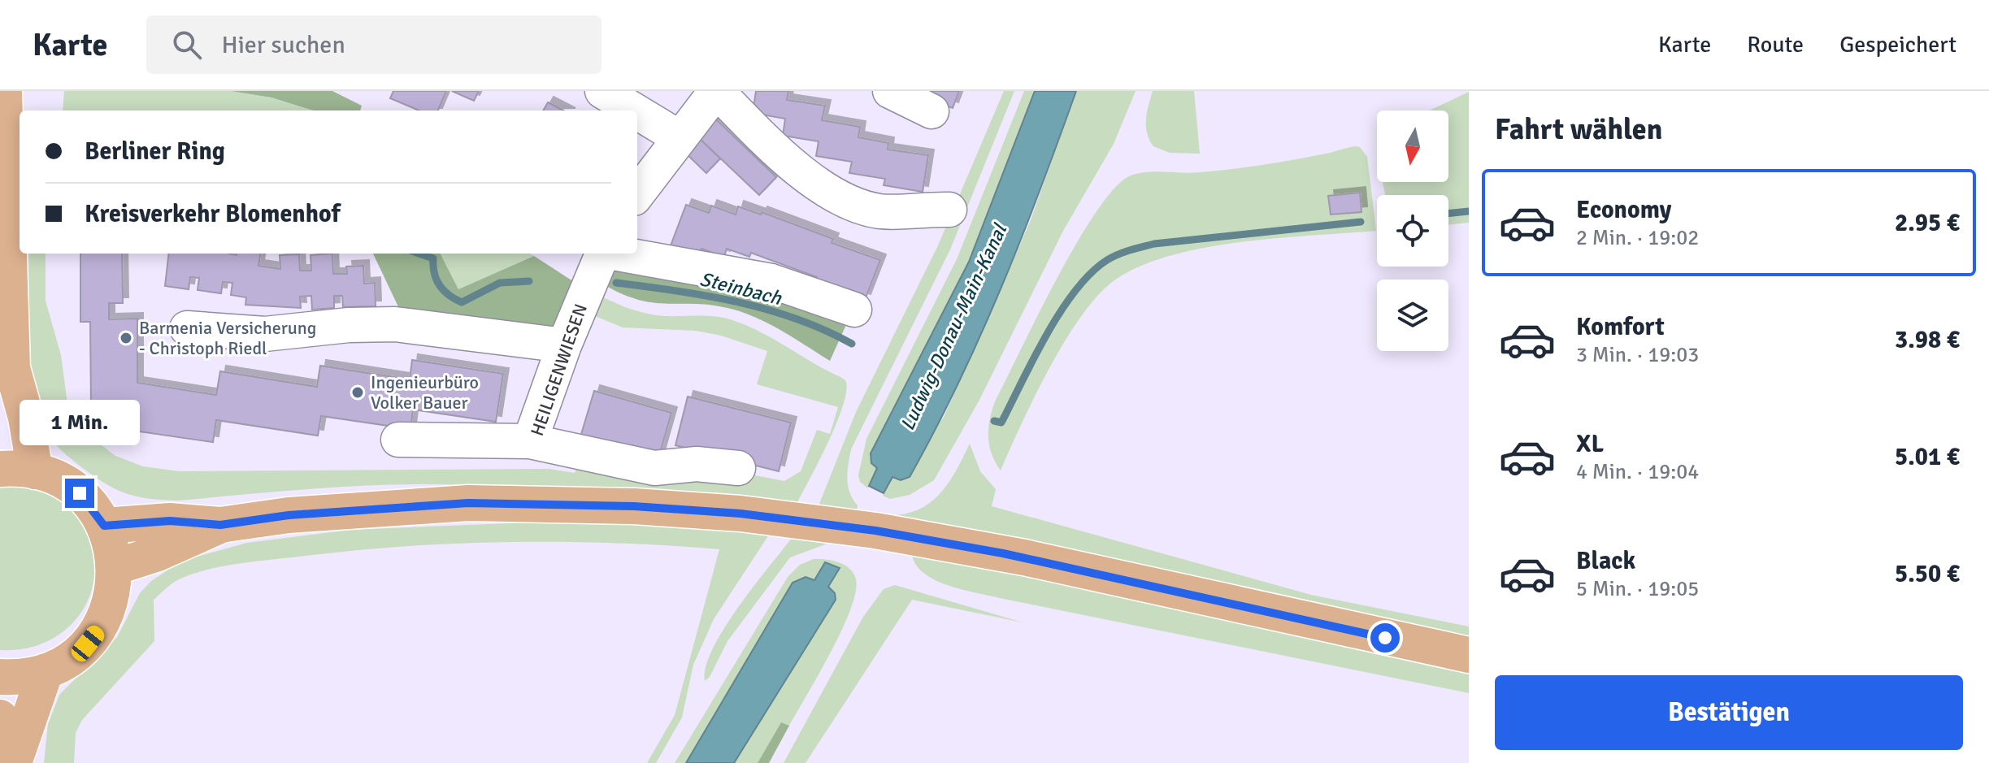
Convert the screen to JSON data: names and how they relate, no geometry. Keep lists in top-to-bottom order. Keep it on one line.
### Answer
{"streets":{"street":["HEILIGENWIESEN"]},"water":["Steinbach","Ludwig-Donau-Main-Kanal"],"places":["Barmenia Versicherung - Christoph Riedl","Ingenieurbüro Volker Bauer"],"north":"bottom","page":{"header":"Karte","search":"Hier suchen","nav":["Karte","Route","Gespeichert"],"heading":"Fahrt wählen","banner":["Berliner Ring","Kreisverkehr Blomenhof"],"list":[{"name":"Economy","note":"2 Min. · 19:02","value":"2.95 €"},{"name":"Komfort","note":"3 Min. · 19:03","value":"3.98 €"},{"name":"XL","note":"4 Min. · 19:04","value":"5.01 €"},{"name":"Black","note":"5 Min. · 19:05","value":"5.50 €"}],"bubble":"1 Min.","buttons":"Bestätigen"}}
